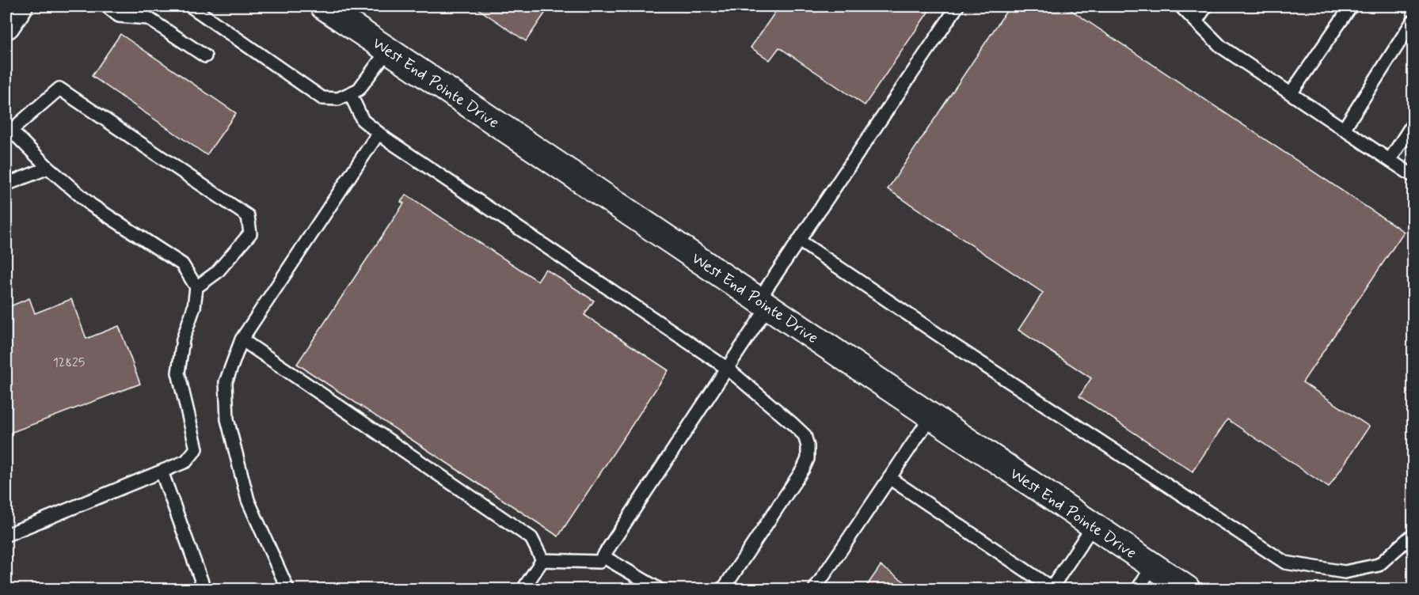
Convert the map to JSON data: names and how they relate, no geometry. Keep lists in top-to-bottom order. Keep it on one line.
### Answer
{"streets":{"street":["West End Pointe Drive"]},"house_numbers":["12825"]}
